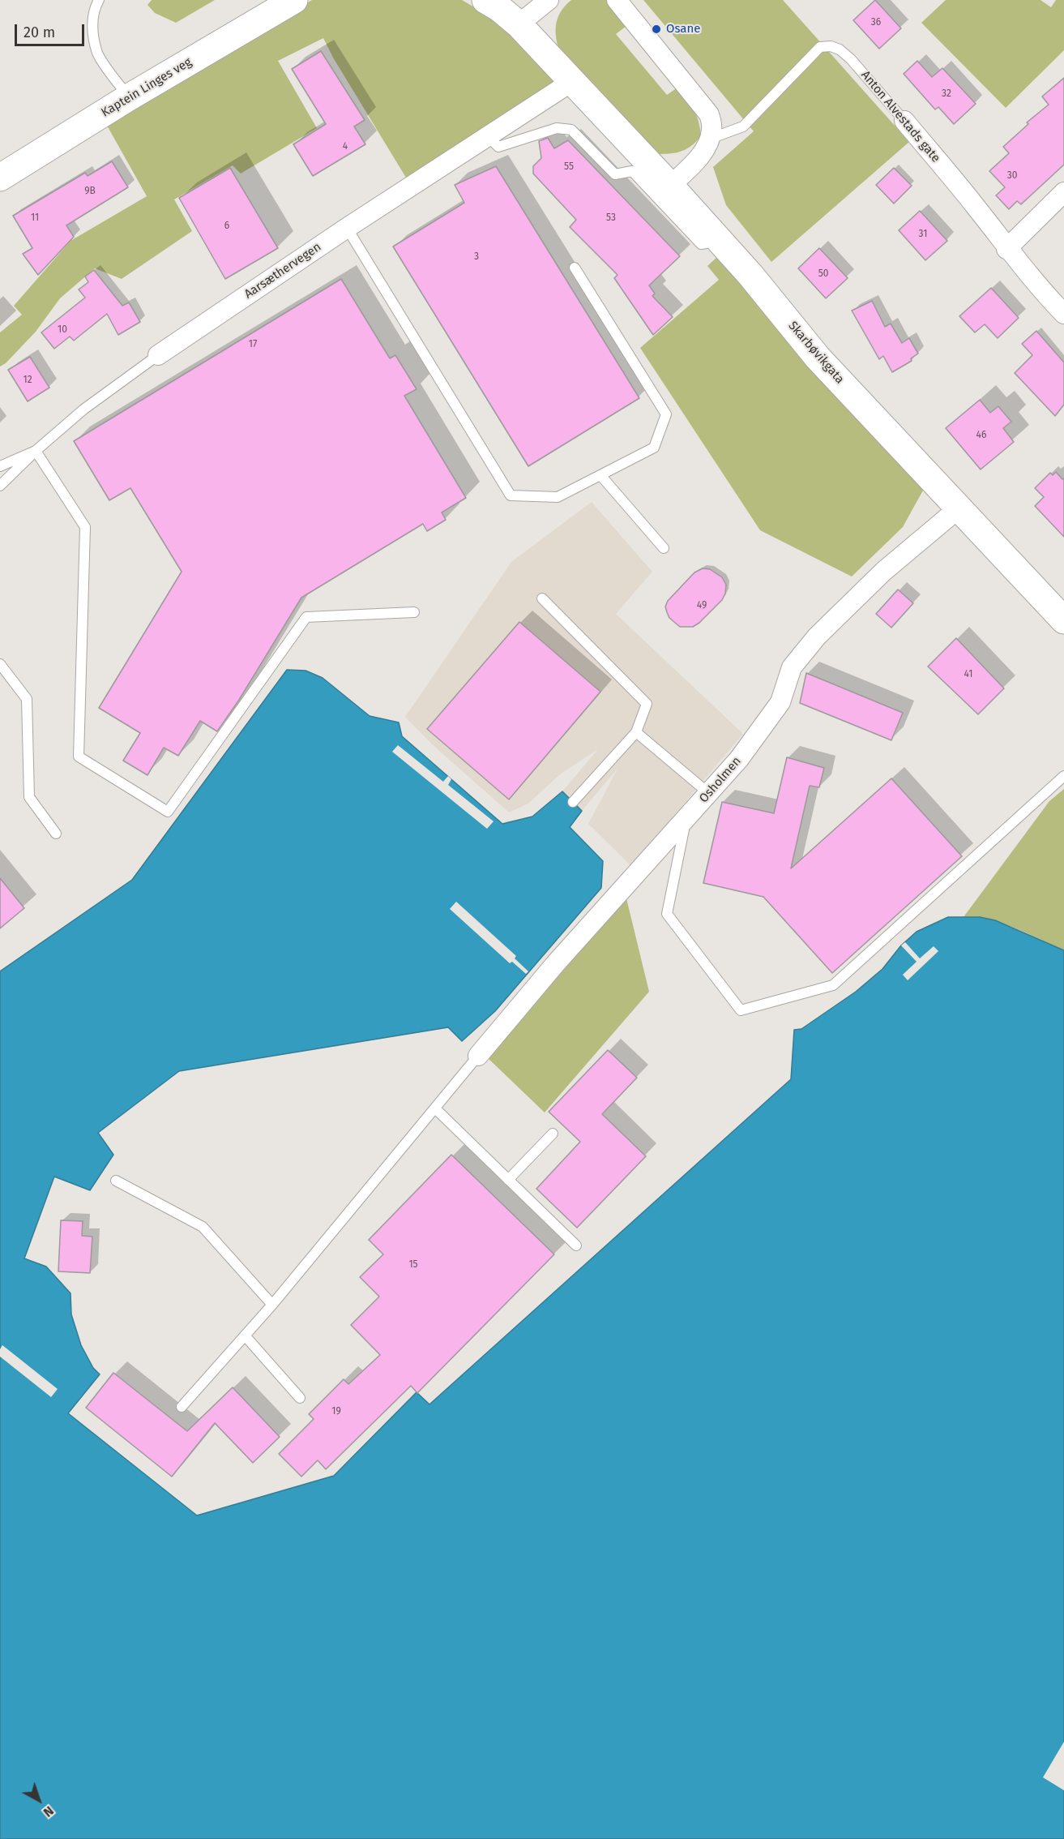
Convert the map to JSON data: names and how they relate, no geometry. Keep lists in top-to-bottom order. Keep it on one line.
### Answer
{"streets":{"main road":["Kaptein Linges veg","Skarbøvikgata"],"street":["Anton Alvestads gate","Aarsæthervegen","Osholmen"]},"crossings":[["Aarsæthervegen","Skarbøvikgata"],["Skarbøvikgata","Osholmen"]],"places":["Osane"],"house_numbers":["36","32","4","55","30","9B","11","53","6","31","3","50","10","17","12","46","49","41","15","19"],"scale_bar":"20 m","north":"bottom right"}
